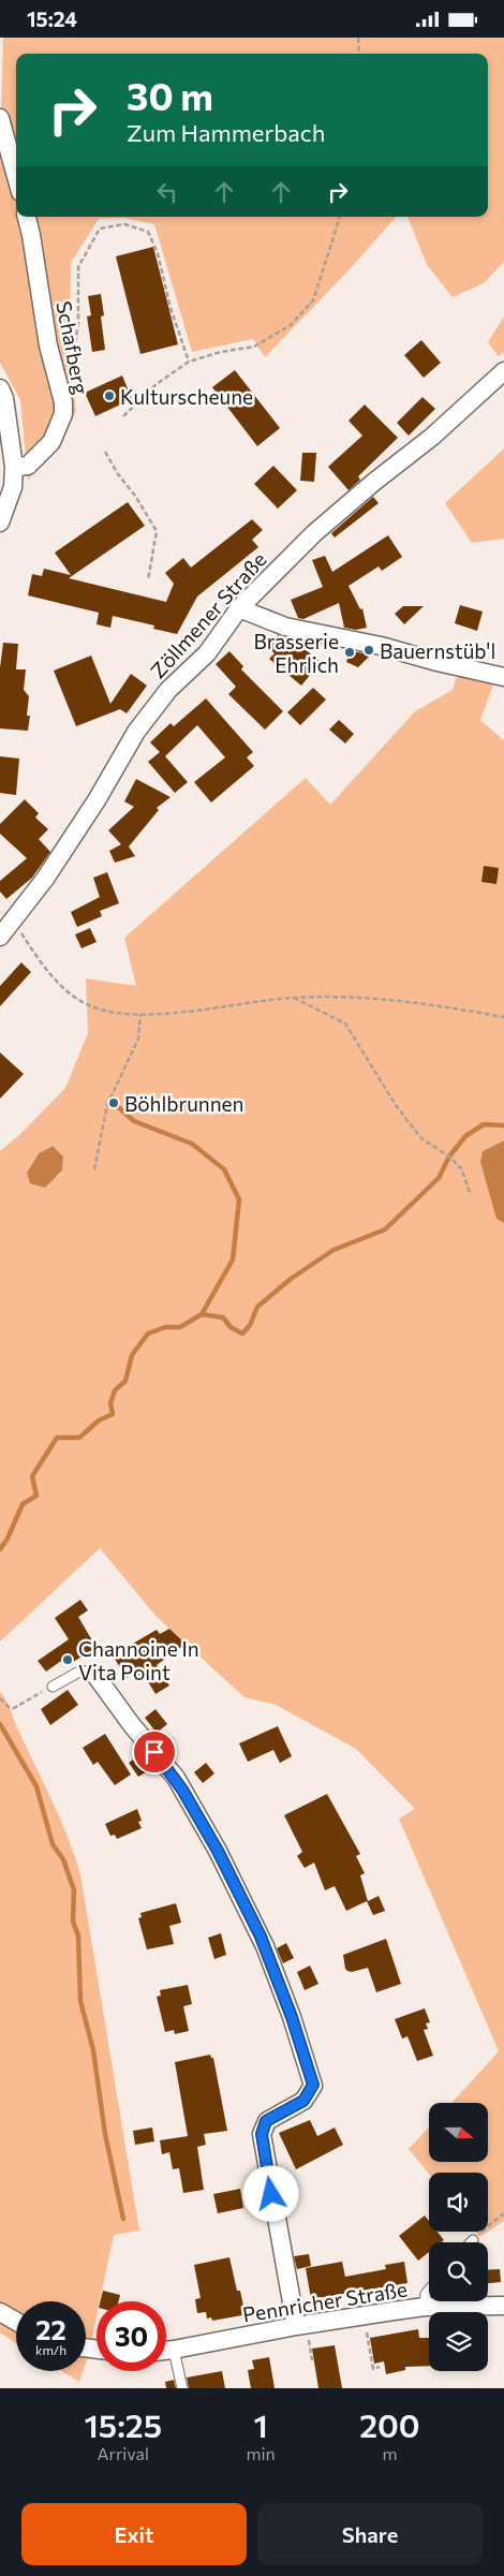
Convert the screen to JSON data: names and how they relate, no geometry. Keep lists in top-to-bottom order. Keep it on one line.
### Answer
{"streets":{"street":["Schafberg","Zöllmener Straße","Pennricher Straße"]},"places":["Kulturscheune","Bauernstüb'l","Brasserie Ehrlich","Böhlbrunnen","Channoine In Vita Point"],"north":"right","page":{"status":"15:24","turn":["30 m","Zum Hammerbach"],"speed":"22 km/h","limit":"30","eta":["15:25","Arrival","1","min","200","m"],"buttons":["Exit","Share"]}}
